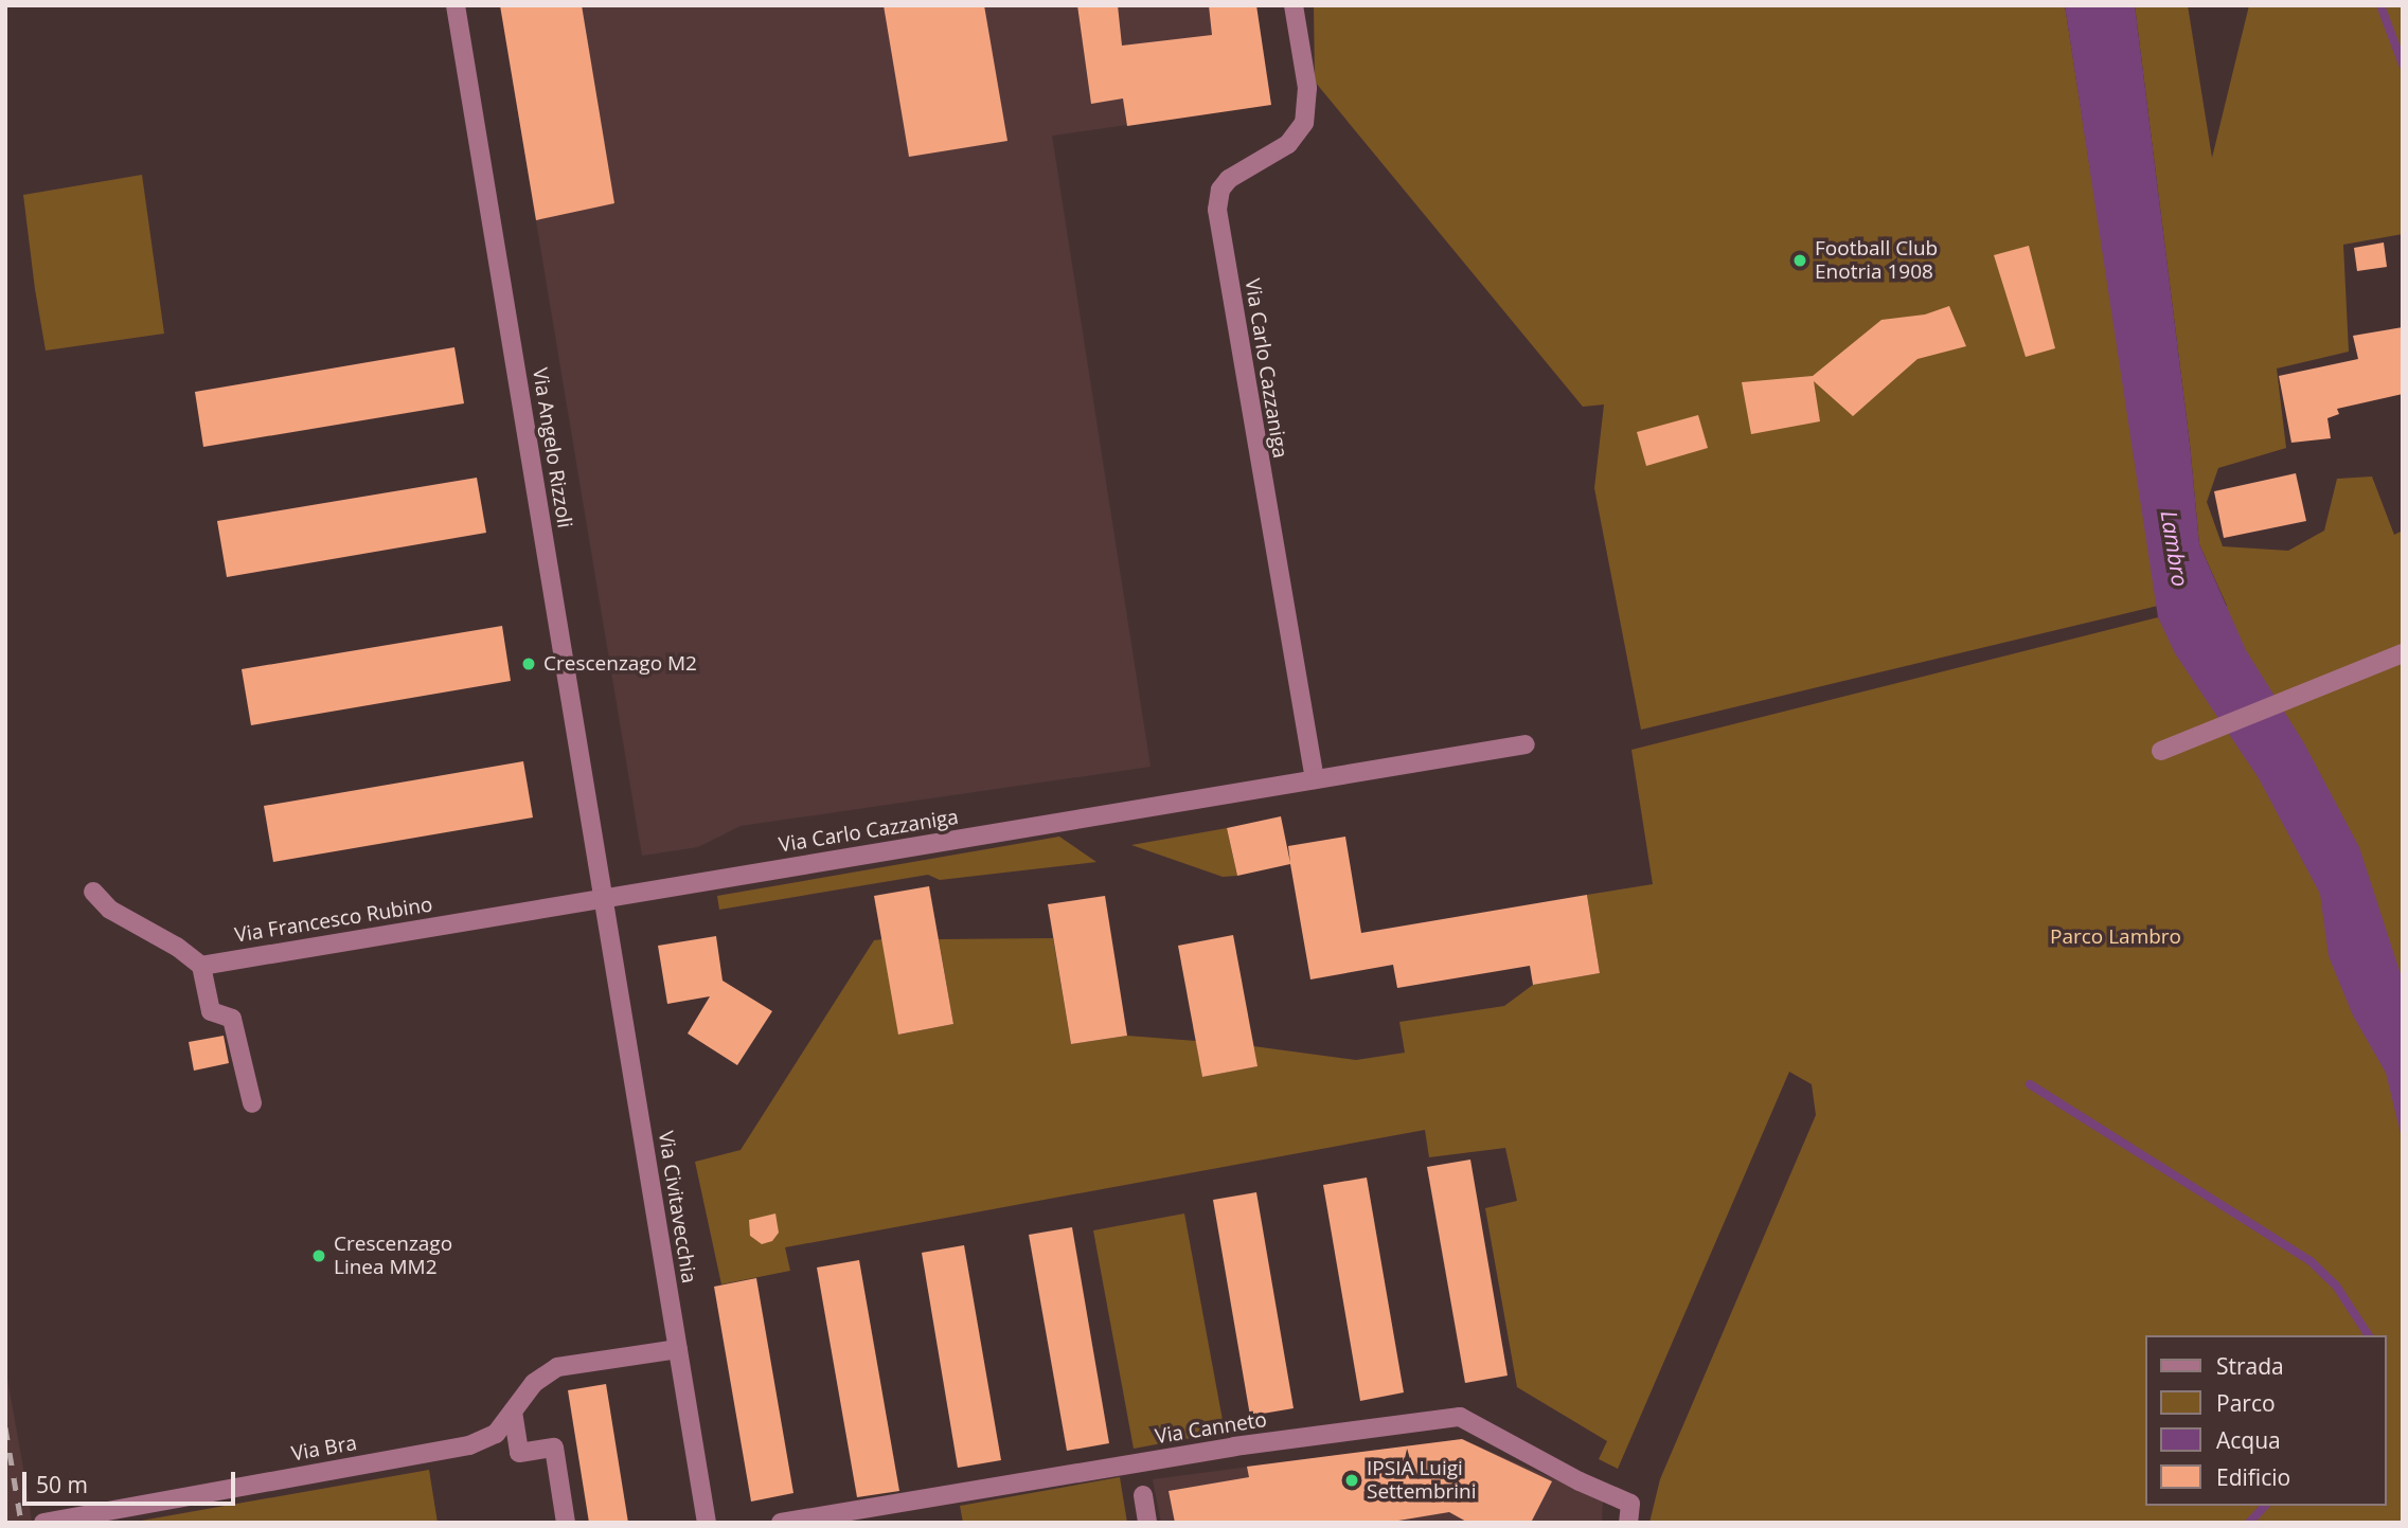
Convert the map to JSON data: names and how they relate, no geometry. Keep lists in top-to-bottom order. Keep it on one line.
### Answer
{"streets":{"street":["Via Carlo Cazzaniga","Via Angelo Rizzoli","Via Francesco Rubino","Via Civitavecchia","Via Canneto","Via Bra"]},"crossings":[["Via Carlo Cazzaniga","Via Angelo Rizzoli"],["Via Carlo Cazzaniga","Via Francesco Rubino"],["Via Carlo Cazzaniga","Via Civitavecchia"],["Via Angelo Rizzoli","Via Francesco Rubino"],["Via Angelo Rizzoli","Via Civitavecchia"],["Via Francesco Rubino","Via Civitavecchia"],["Via Civitavecchia","Via Bra"]],"water":["Lambro"],"parks":["Parco Lambro"],"places":["Football Club Enotria 1908","Crescenzago M2","Crescenzago Linea MM2","IPSIA Luigi Settembrini"],"legend":["Strada","Parco","Acqua","Edificio"],"scale_bar":"50 m"}
